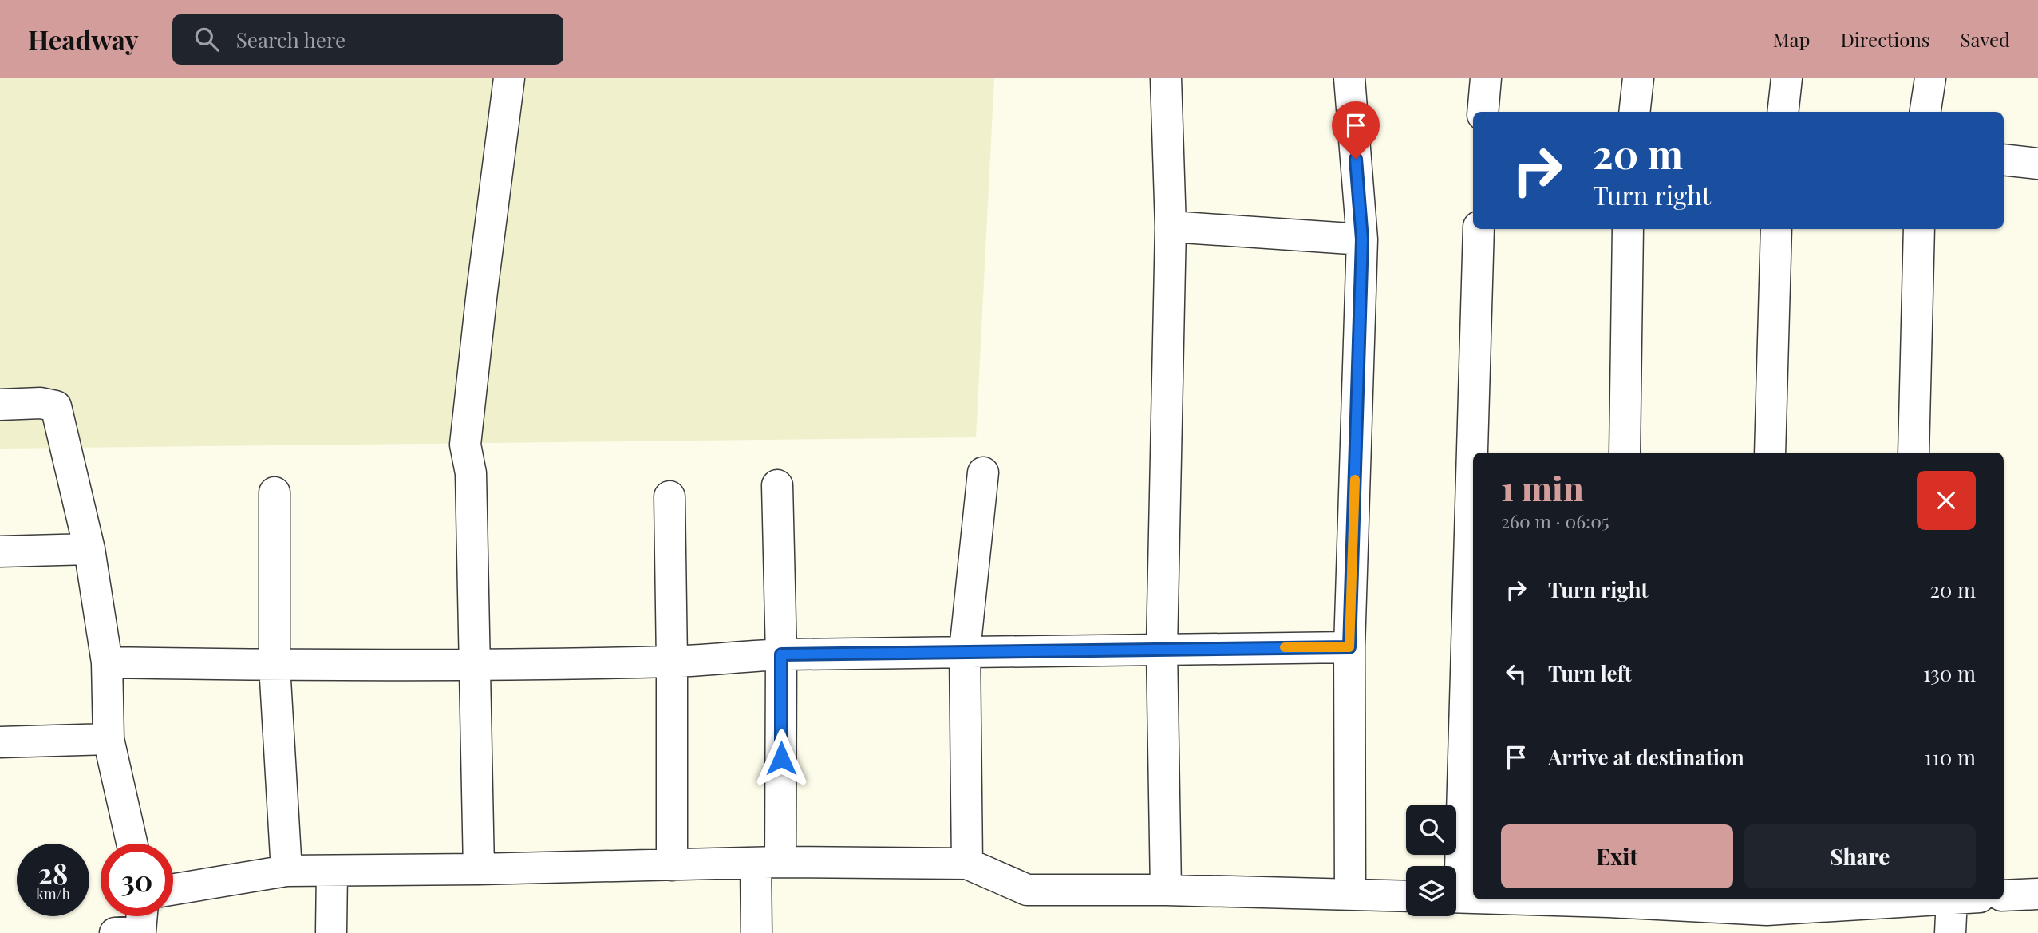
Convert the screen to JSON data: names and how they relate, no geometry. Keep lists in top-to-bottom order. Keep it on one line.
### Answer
{"page":{"header":"Headway","search":"Search here","nav":["Map","Directions","Saved"],"turn":["20 m","Turn right"],"heading":["1 min","260 m · 06:05"],"list":[{"name":"Turn right","value":"20 m"},{"name":"Turn left","value":"130 m"},{"name":"Arrive at destination","value":"110 m"}],"buttons":["Exit","Share"],"speed":"28 km/h","limit":"30"}}
